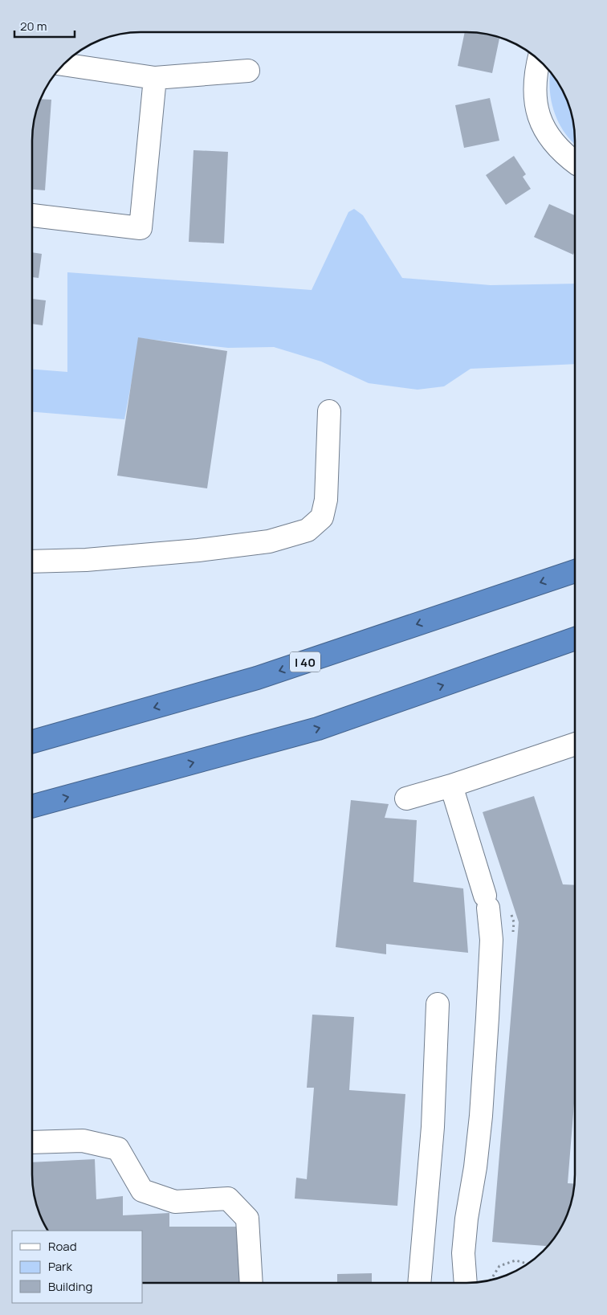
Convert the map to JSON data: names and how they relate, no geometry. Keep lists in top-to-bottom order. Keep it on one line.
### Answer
{"streets":{"highway":["I 40"]},"legend":["Road","Park","Building"],"scale_bar":"20 m"}
